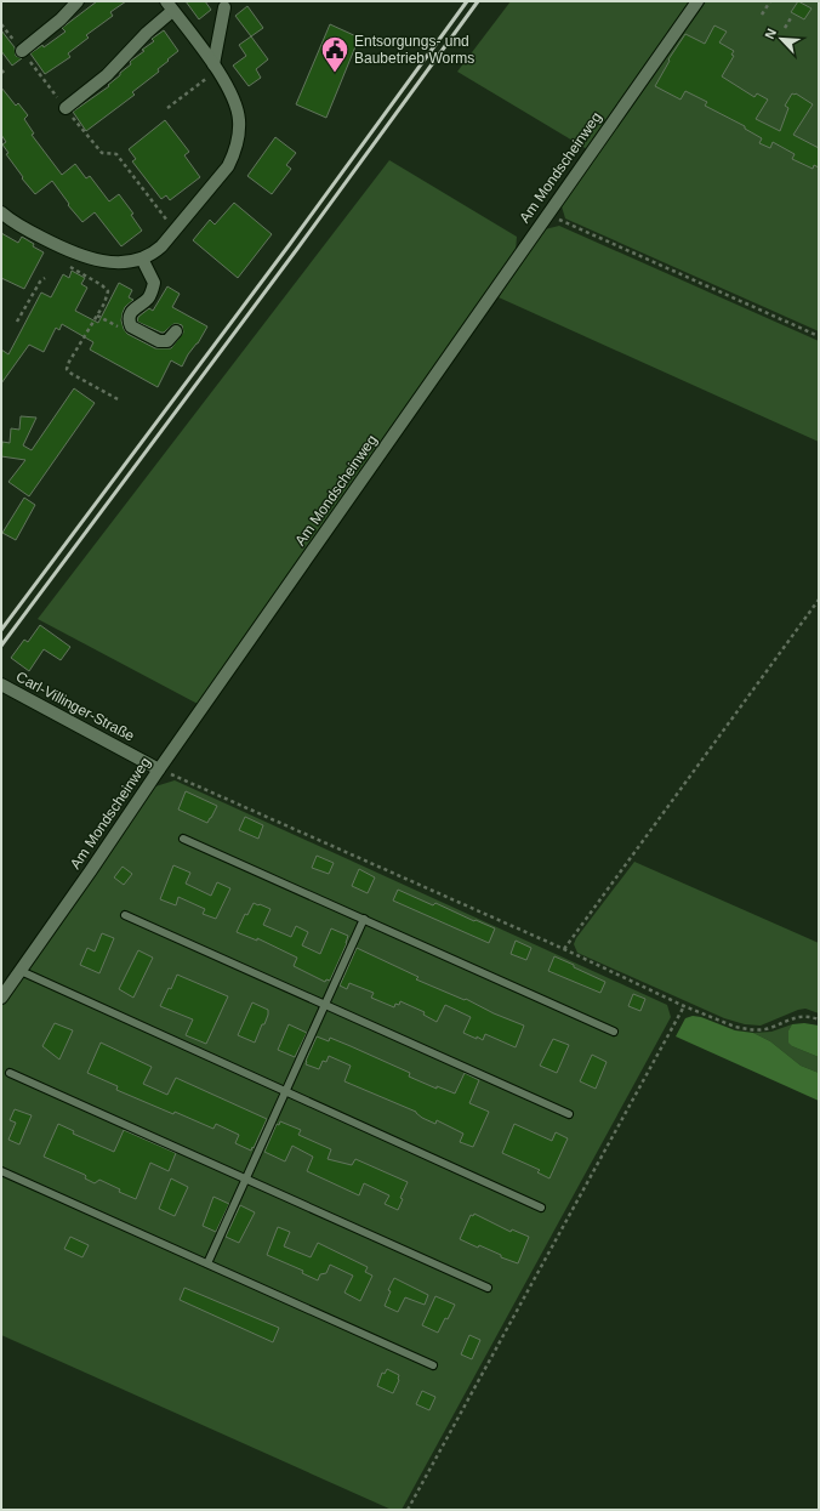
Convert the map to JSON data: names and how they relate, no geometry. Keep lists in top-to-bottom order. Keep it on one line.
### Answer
{"streets":{"street":["Am Mondscheinweg","Carl-Villinger-Straße"]},"crossings":[["Am Mondscheinweg","Carl-Villinger-Straße"]],"places":{"public building":["Entsorgungs- und Baubetrieb Worms"]},"north":"top left"}
